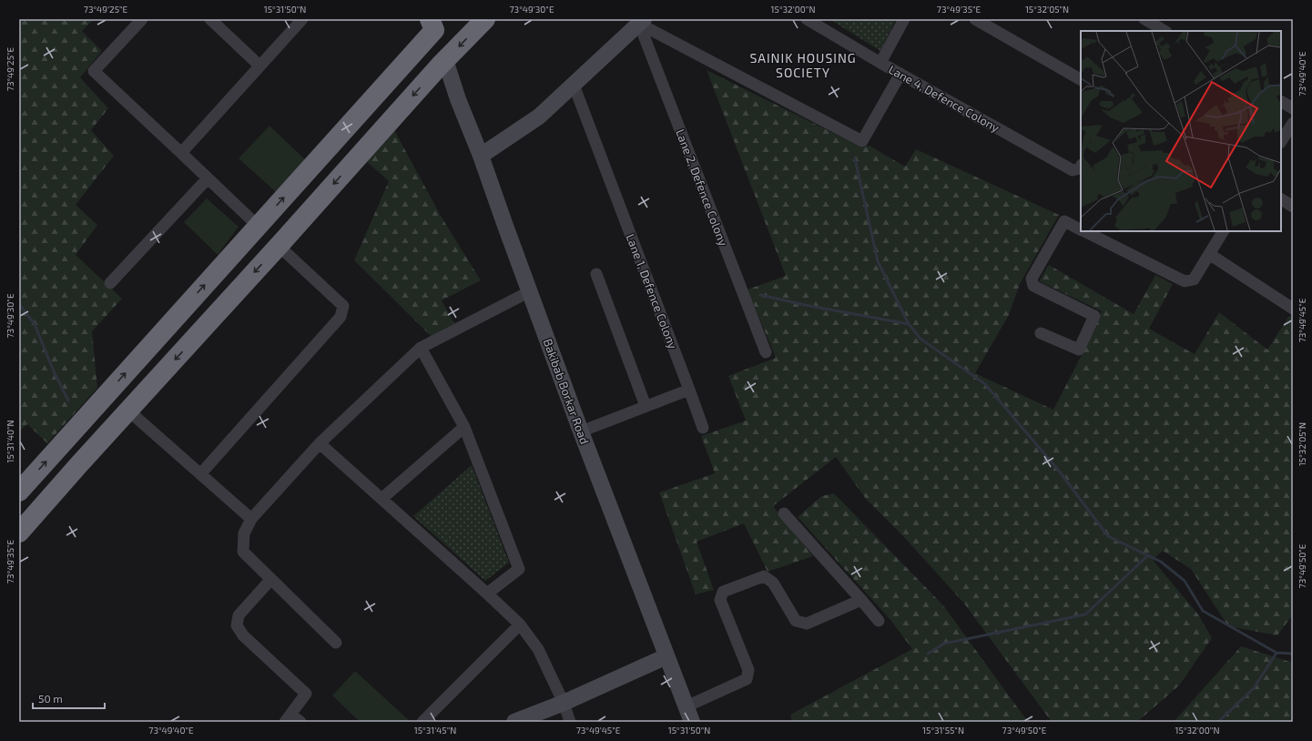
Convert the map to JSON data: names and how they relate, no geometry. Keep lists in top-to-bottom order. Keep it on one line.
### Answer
{"streets":{"street":["Lane 4, Defence Colony","Lane 2, Defence Colony","Lane 1, Defence Colony","Bakibab Borkar Road"]},"districts":["SAINIK HOUSING SOCIETY"],"scale_bar":"50 m","coordinates":["73°49'25\"E","15°31'50\"N","73°49'30\"E","15°32'00\"N","73°49'35\"E","15°32'05\"N","73°49'40\"E","73°49'45\"E","15°31'40\"N","73°49'50\"E","15°31'45\"N","15°31'55\"N"]}
